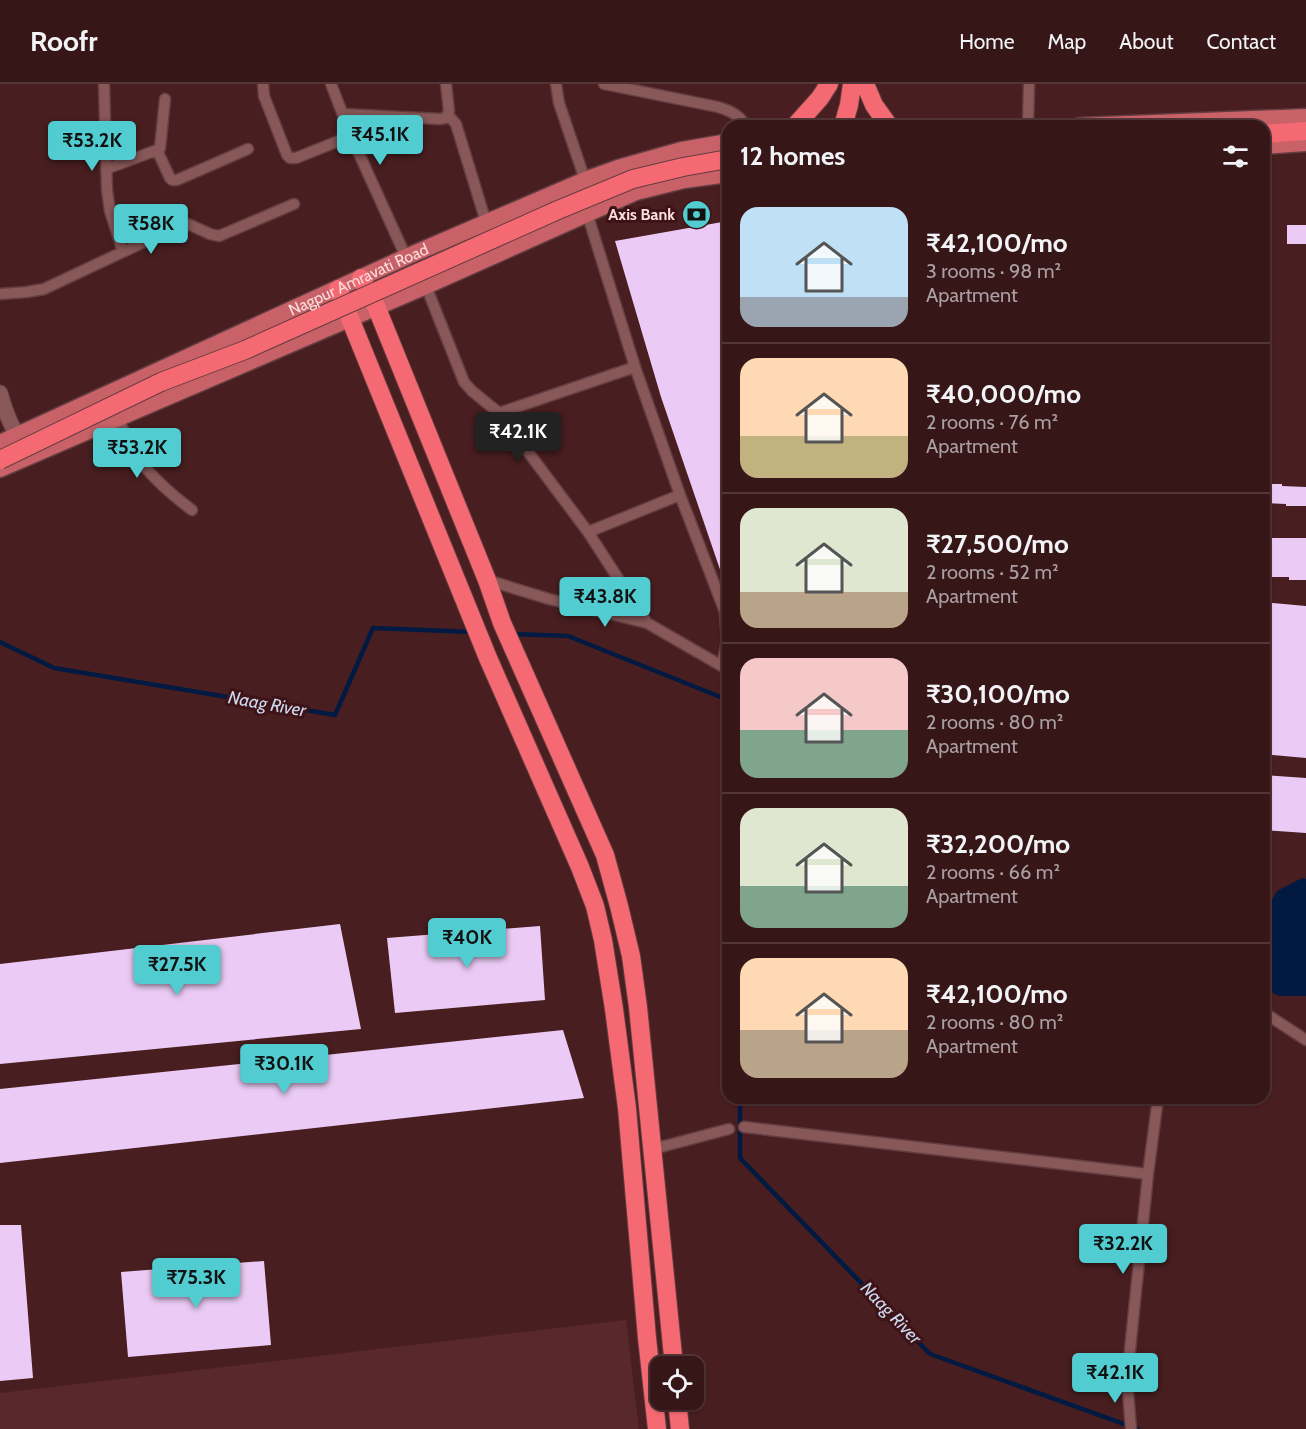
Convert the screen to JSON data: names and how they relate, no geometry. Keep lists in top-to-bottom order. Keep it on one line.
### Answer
{"streets":{"main road":["Nagpur Amravati Road"]},"water":["Naag River"],"places":{"bank":["Axis Bank"]},"page":{"header":"Roofr","nav":["Home","Map","About","Contact"],"price":["₹45.1K","₹53.2K","₹58K","₹42.1K","₹53.2K","₹43.8K","₹40K","₹27.5K","₹30.1K","₹32.2K","₹75.3K","₹42.1K"],"heading":"12 homes","list":[{"name":"₹42,100/mo","note":"3 rooms · 98 m² · Apartment"},{"name":"₹40,000/mo","note":"2 rooms · 76 m² · Apartment"},{"name":"₹27,500/mo","note":"2 rooms · 52 m² · Apartment"},{"name":"₹30,100/mo","note":"2 rooms · 80 m² · Apartment"},{"name":"₹32,200/mo","note":"2 rooms · 66 m² · Apartment"},{"name":"₹42,100/mo","note":"2 rooms · 80 m² · Apartment"}]}}
